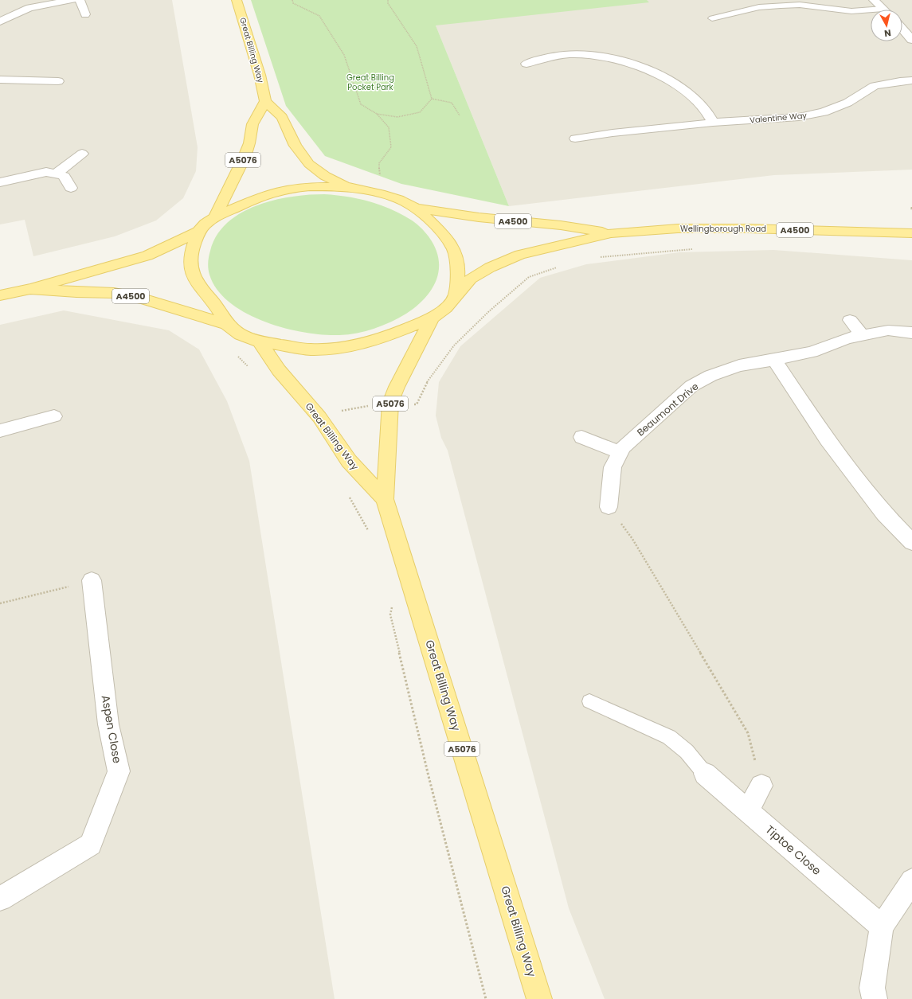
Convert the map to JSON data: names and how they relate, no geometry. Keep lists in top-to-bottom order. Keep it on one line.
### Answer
{"streets":{"main road":["Great Billing Way","A5076","A4500","Wellingborough Road"],"street":["Valentine Way","Beaumont Drive","Aspen Close","Tiptoe Close"]},"crossings":[["Great Billing Way","A5076"],["Great Billing Way","Wellingborough Road"]],"parks":["Great Billing Pocket Park"],"north":"bottom"}
